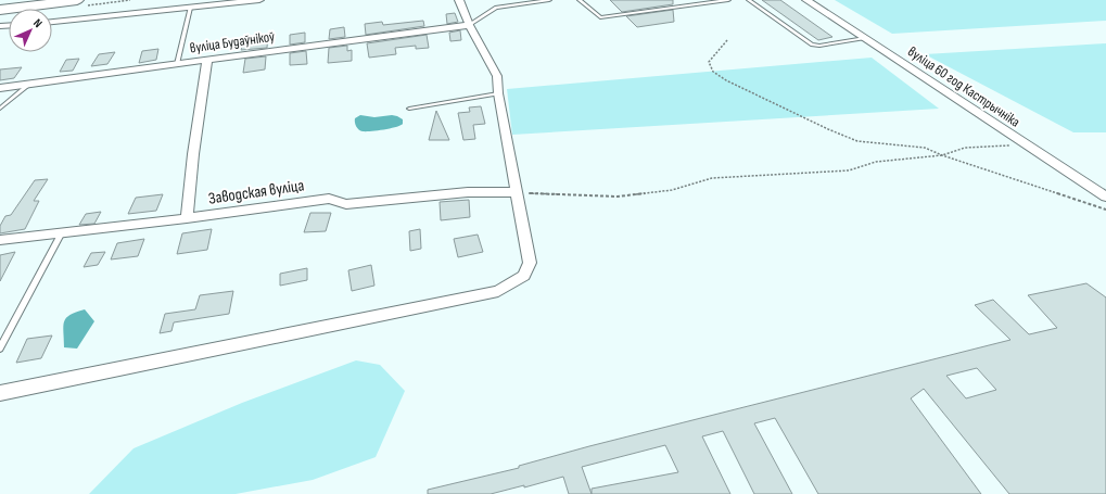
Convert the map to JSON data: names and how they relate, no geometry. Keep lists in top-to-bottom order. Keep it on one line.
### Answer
{"streets":{"street":["вуліца Будаўнікоў","вуліца 60 год Кастрычніка","Заводская вуліца"]},"north":"top right"}
